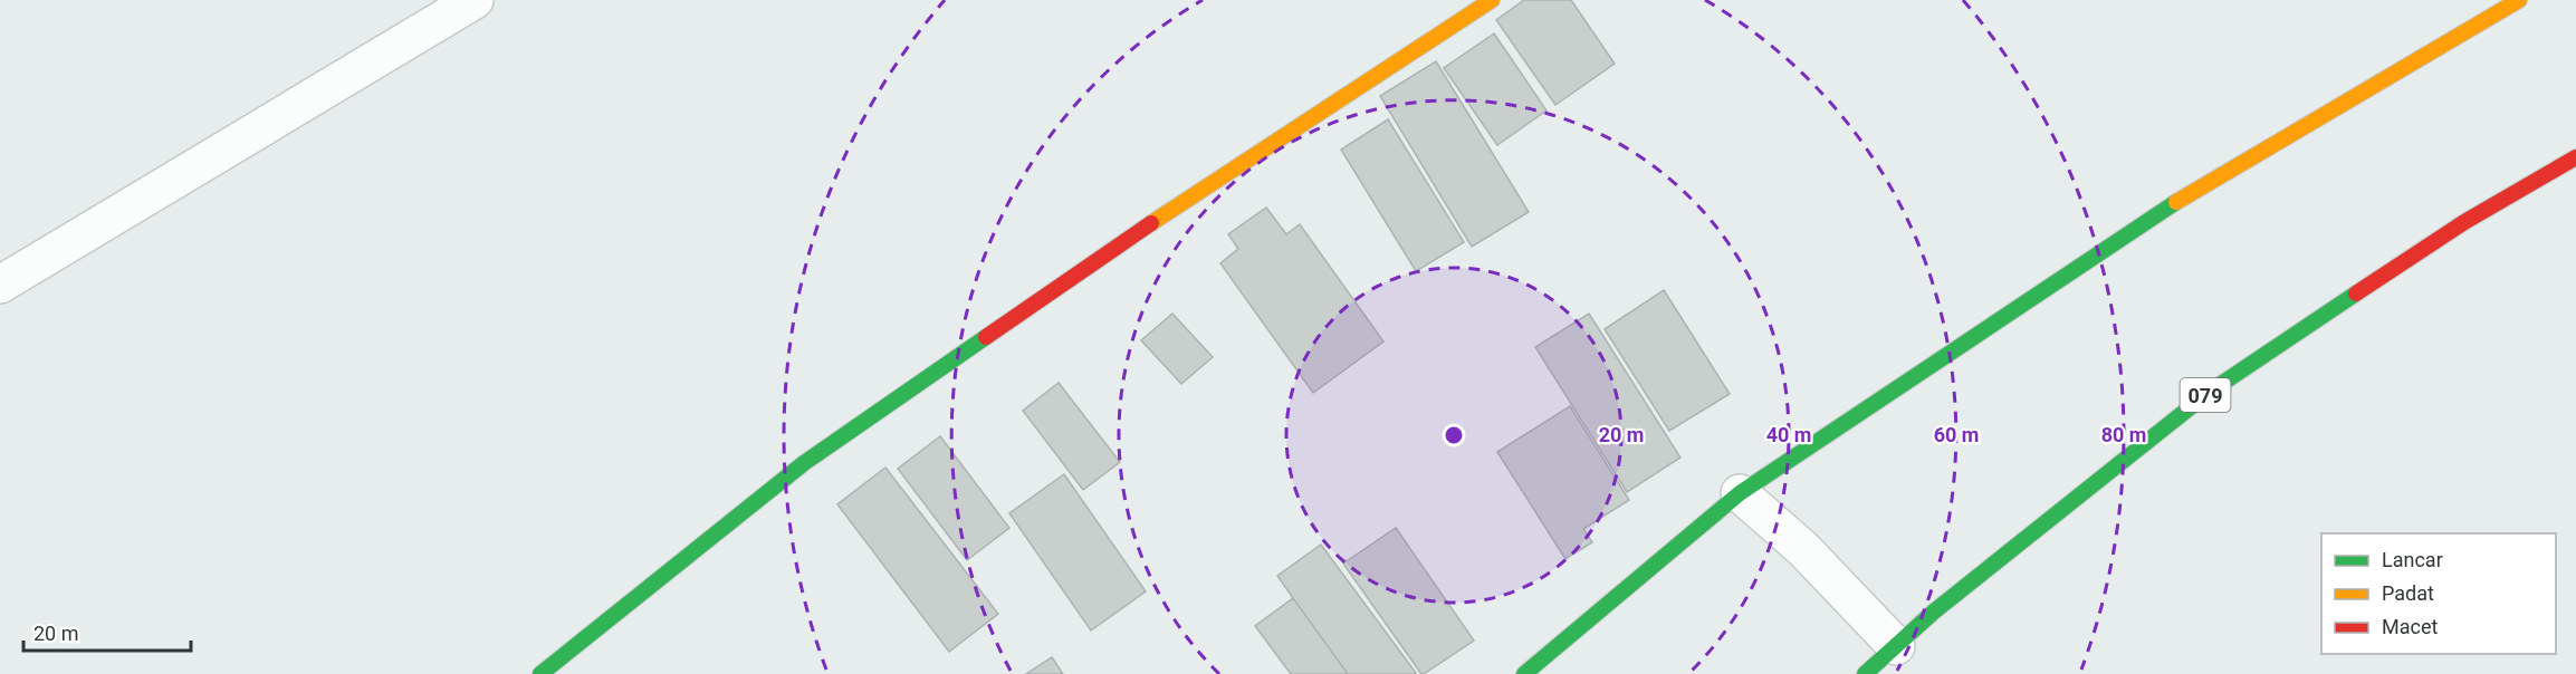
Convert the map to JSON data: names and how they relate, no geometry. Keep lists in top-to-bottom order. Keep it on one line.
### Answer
{"streets":{"street":["079"]},"legend":["Lancar","Padat","Macet"],"scale_bar":"20 m","rings":["20 m","40 m","60 m","80 m"]}
